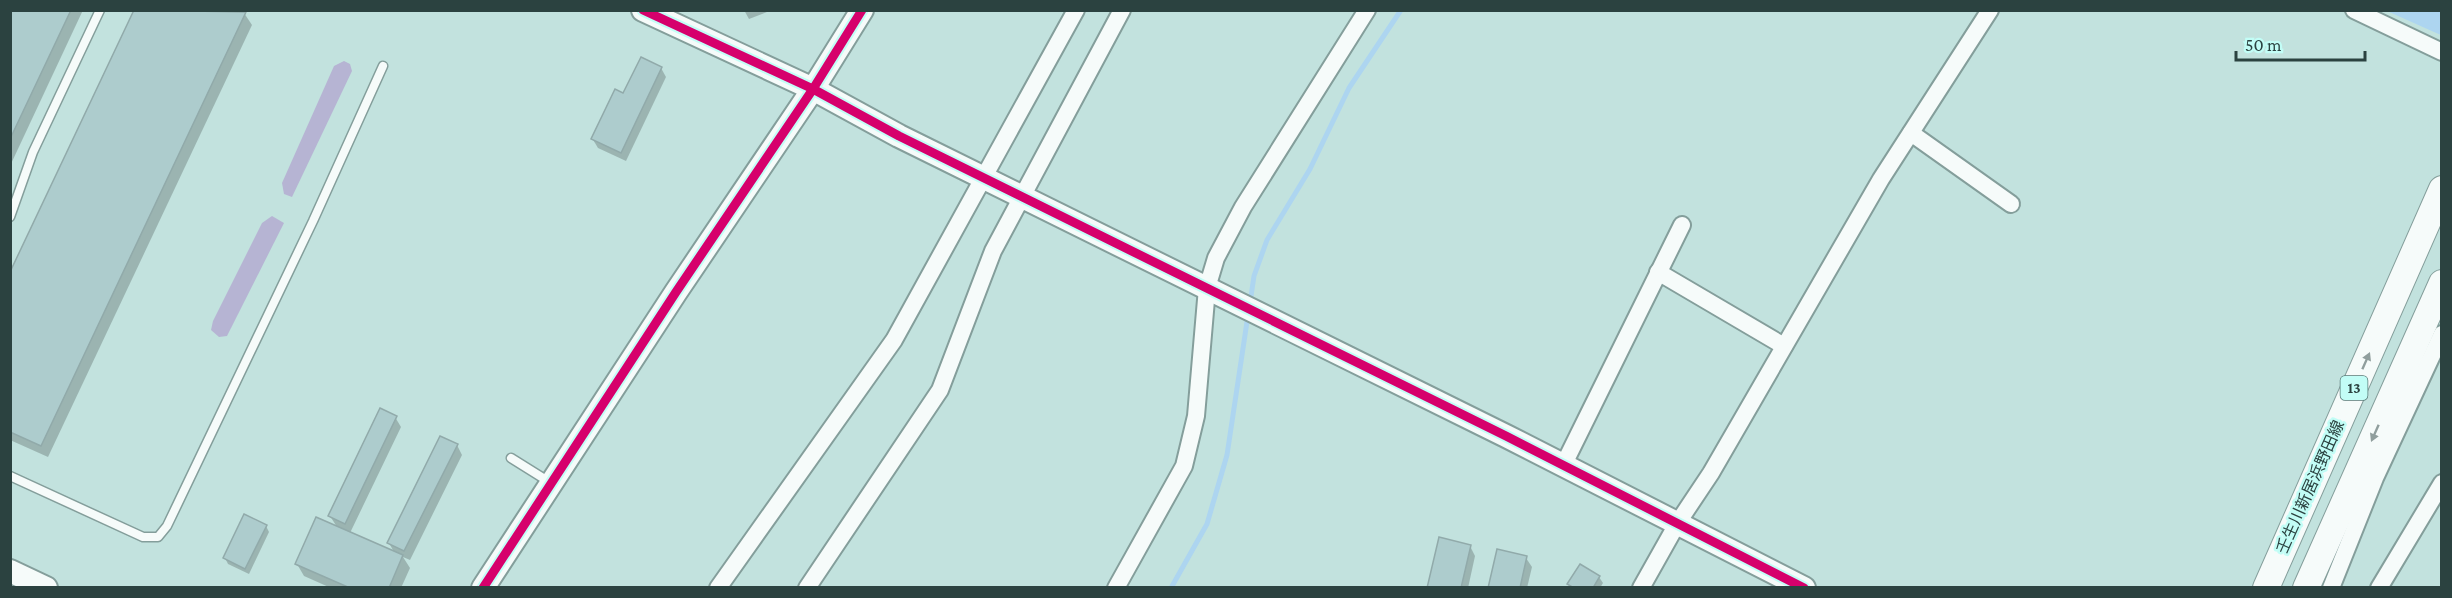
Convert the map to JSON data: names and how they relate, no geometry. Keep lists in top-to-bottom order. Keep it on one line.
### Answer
{"streets":{"main road":["13","壬生川新居浜野田線"]},"scale_bar":"50 m"}
